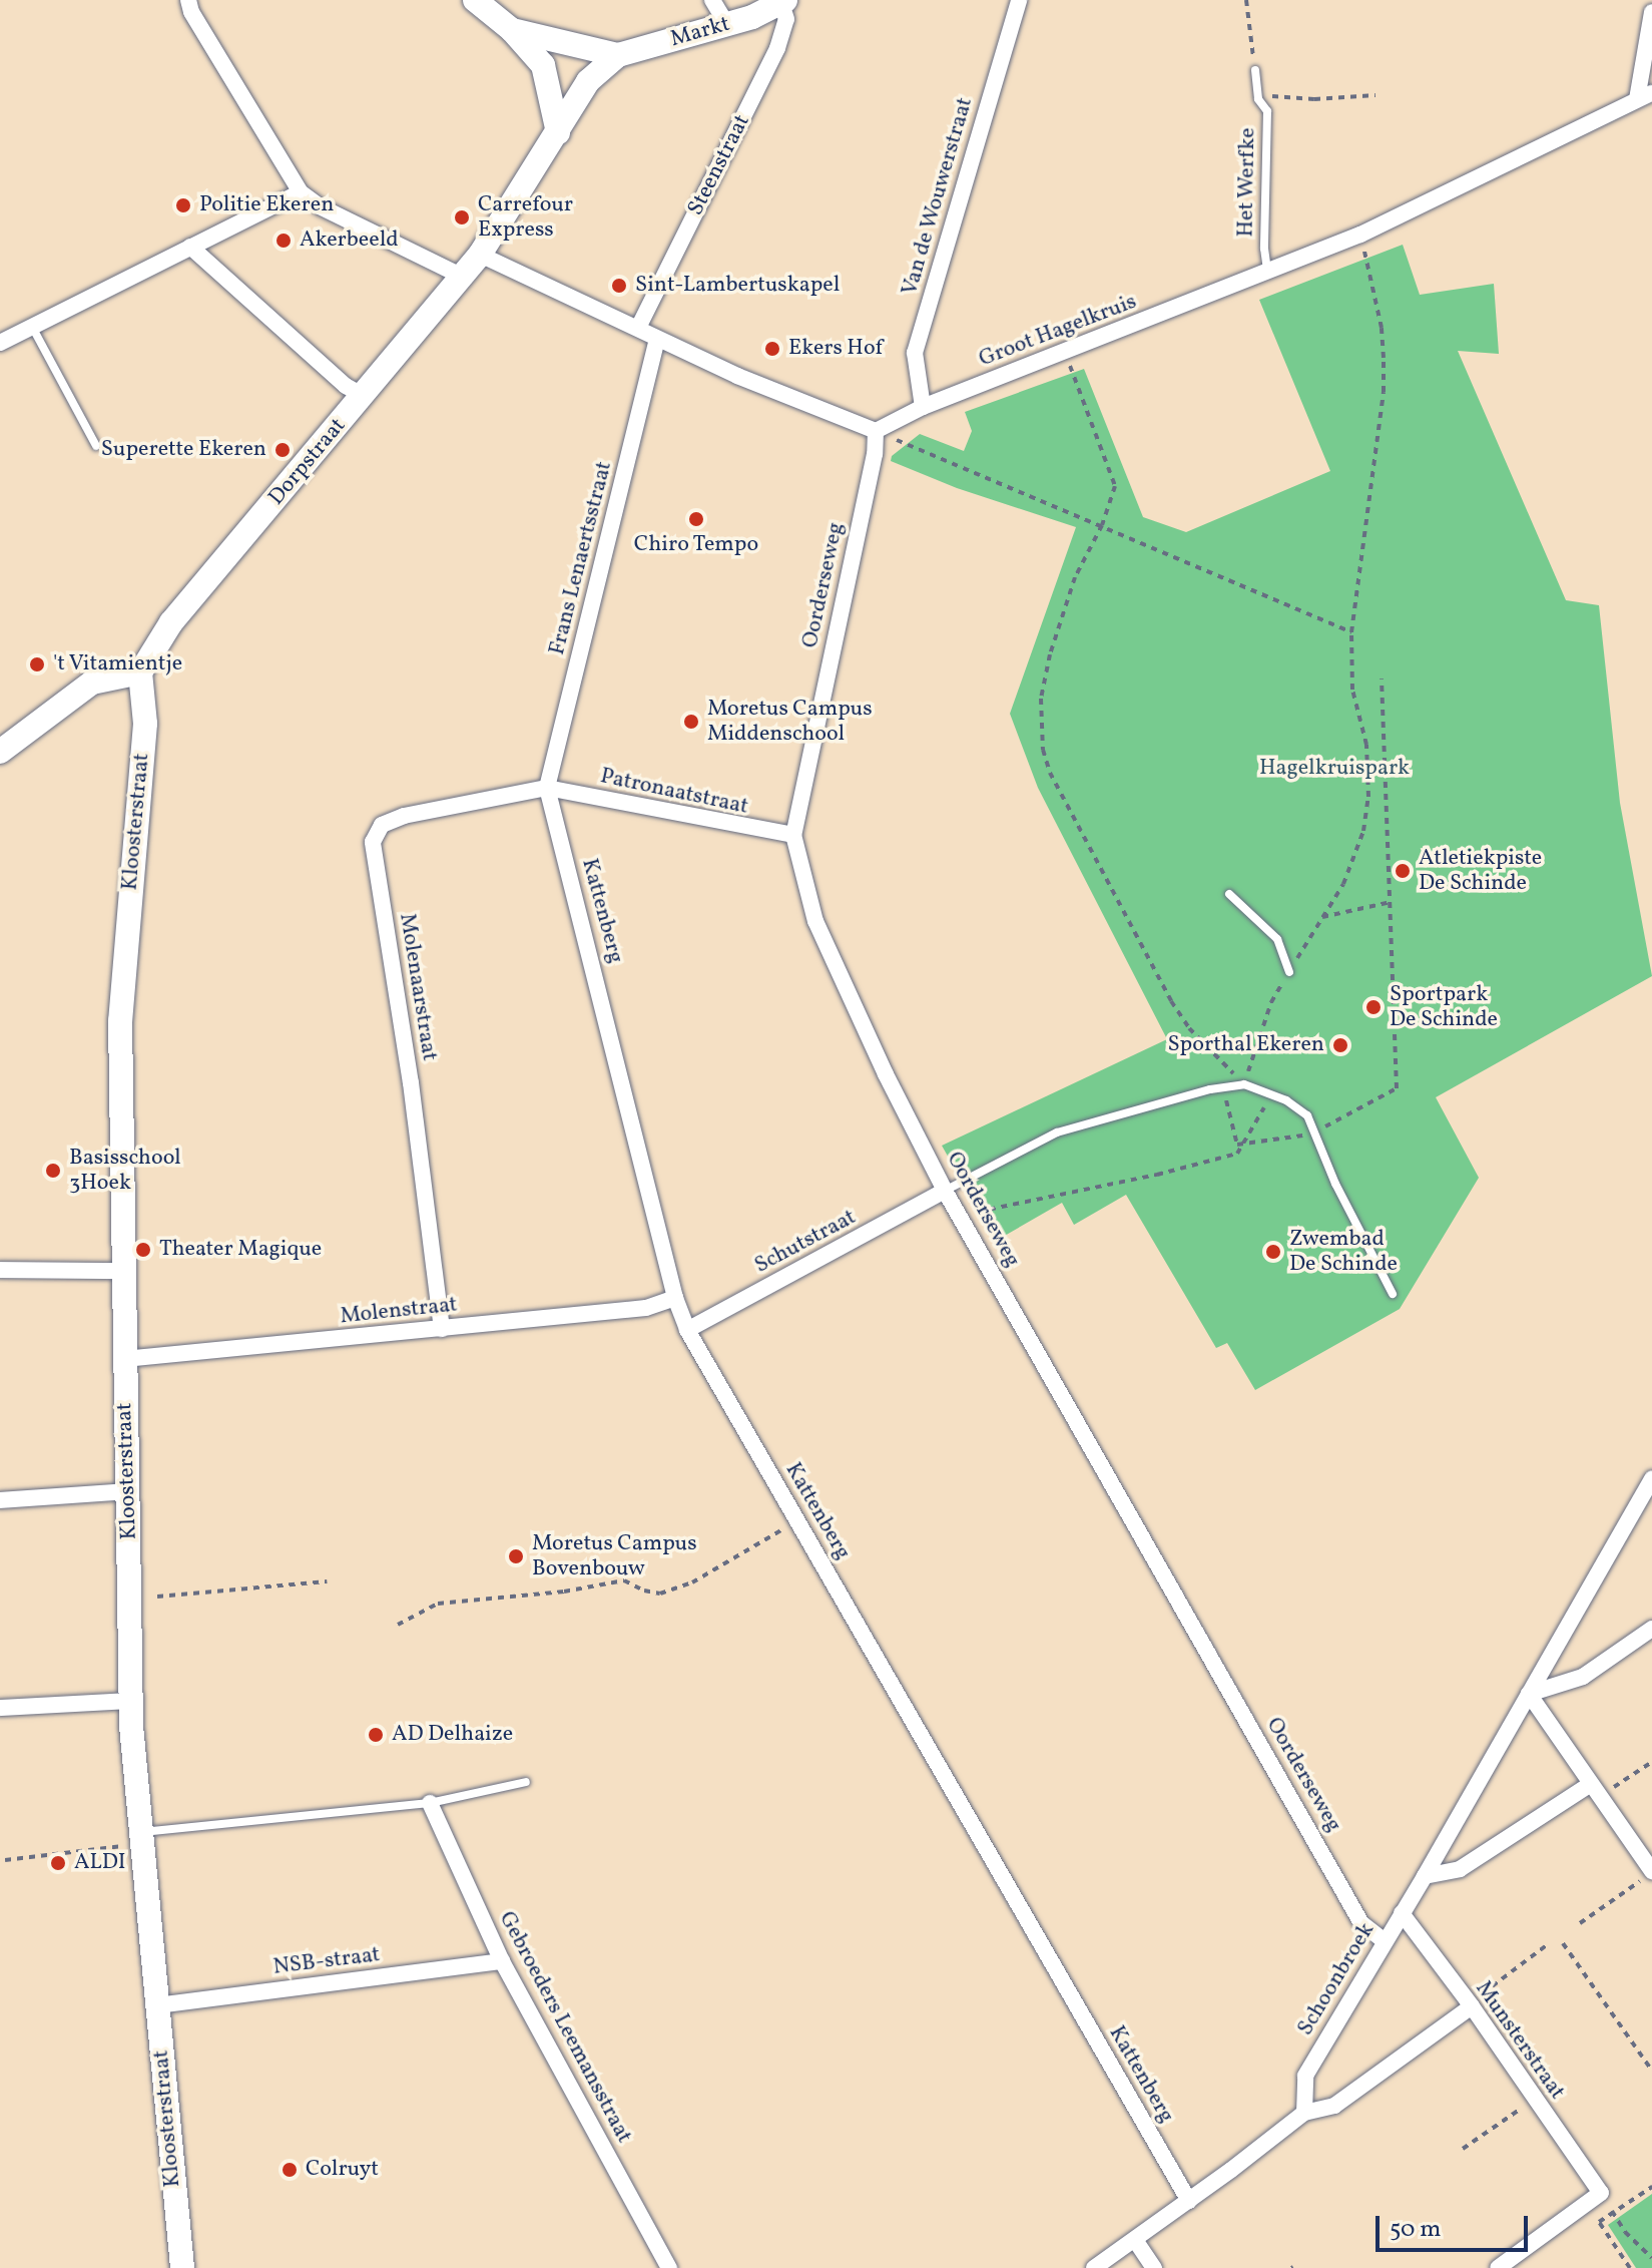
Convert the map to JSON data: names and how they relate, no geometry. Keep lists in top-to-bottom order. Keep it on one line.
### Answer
{"streets":{"main road":["Markt","Dorpstraat","Kloosterstraat"],"street":["Steenstraat","Van de Wouwerstraat","Groot Hagelkruis","Frans Lenaertsstraat","Oorderseweg","Patronaatstraat","Kattenberg","Molenaarstraat","Schutstraat","Molenstraat","NSB-straat","Schoonbroek","Gebroeders Leemansstraat","Munsterstraat"],"lane":["Het Werfke"]},"crossings":[["Markt","Steenstraat"],["Markt","Dorpstraat"],["Het Werfke","Groot Hagelkruis"],["Van de Wouwerstraat","Groot Hagelkruis"],["Groot Hagelkruis","Oorderseweg"],["Dorpstraat","Kloosterstraat"],["Frans Lenaertsstraat","Patronaatstraat"],["Frans Lenaertsstraat","Kattenberg"],["Frans Lenaertsstraat","Molenaarstraat"],["Oorderseweg","Patronaatstraat"],["Oorderseweg","Schutstraat"],["Oorderseweg","Schoonbroek"],["Patronaatstraat","Kattenberg"],["Patronaatstraat","Molenaarstraat"],["Kloosterstraat","Molenstraat"],["Kloosterstraat","NSB-straat"],["Kattenberg","Molenaarstraat"],["Kattenberg","Schutstraat"],["Kattenberg","Molenstraat"],["Molenaarstraat","Molenstraat"],["NSB-straat","Gebroeders Leemansstraat"],["Schoonbroek","Munsterstraat"]],"parks":["Hagelkruispark"],"places":["Politie Ekeren","Carrefour Express","Akerbeeld","Sint-Lambertuskapel","Ekers Hof","Superette Ekeren","Chiro Tempo","'t Vitamientje","Moretus Campus Middenschool","Atletiekpiste De Schinde","Sportpark De Schinde","Sporthal Ekeren","Basisschool 3Hoek","Theater Magique","Zwembad De Schinde","Moretus Campus Bovenbouw","AD Delhaize","ALDI","Colruyt"],"scale_bar":"50 m"}
